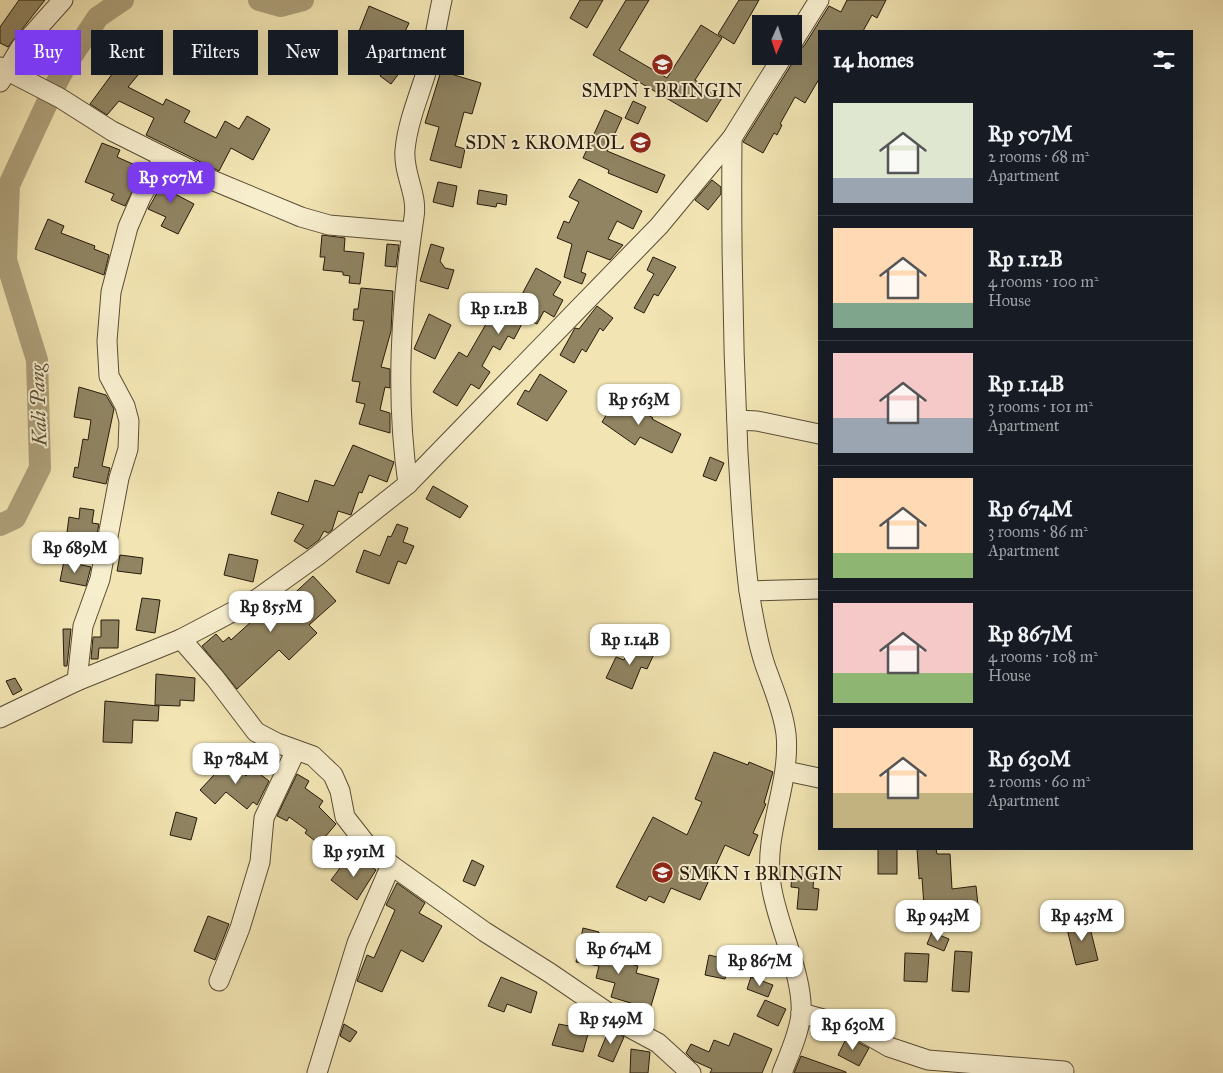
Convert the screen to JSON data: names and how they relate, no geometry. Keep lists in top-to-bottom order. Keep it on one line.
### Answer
{"water":["Kali Pang"],"places":{"school or university":["SMPN 1 BRINGIN","SDN 2 KROMPOL","SMKN 1 BRINGIN"]},"north":"bottom","page":{"chip":["Buy","Rent","Filters","New","Apartment"],"heading":"14 homes","list":[{"name":"Rp 507M","note":"2 rooms · 68 m² · Apartment"},{"name":"Rp 1.12B","note":"4 rooms · 100 m² · House"},{"name":"Rp 1.14B","note":"3 rooms · 101 m² · Apartment"},{"name":"Rp 674M","note":"3 rooms · 86 m² · Apartment"},{"name":"Rp 867M","note":"4 rooms · 108 m² · House"},{"name":"Rp 630M","note":"2 rooms · 60 m² · Apartment"}],"price":["Rp 507M","Rp 1.12B","Rp 563M","Rp 689M","Rp 855M","Rp 1.14B","Rp 784M","Rp 591M","Rp 943M","Rp 435M","Rp 674M","Rp 867M","Rp 549M","Rp 630M"]}}
